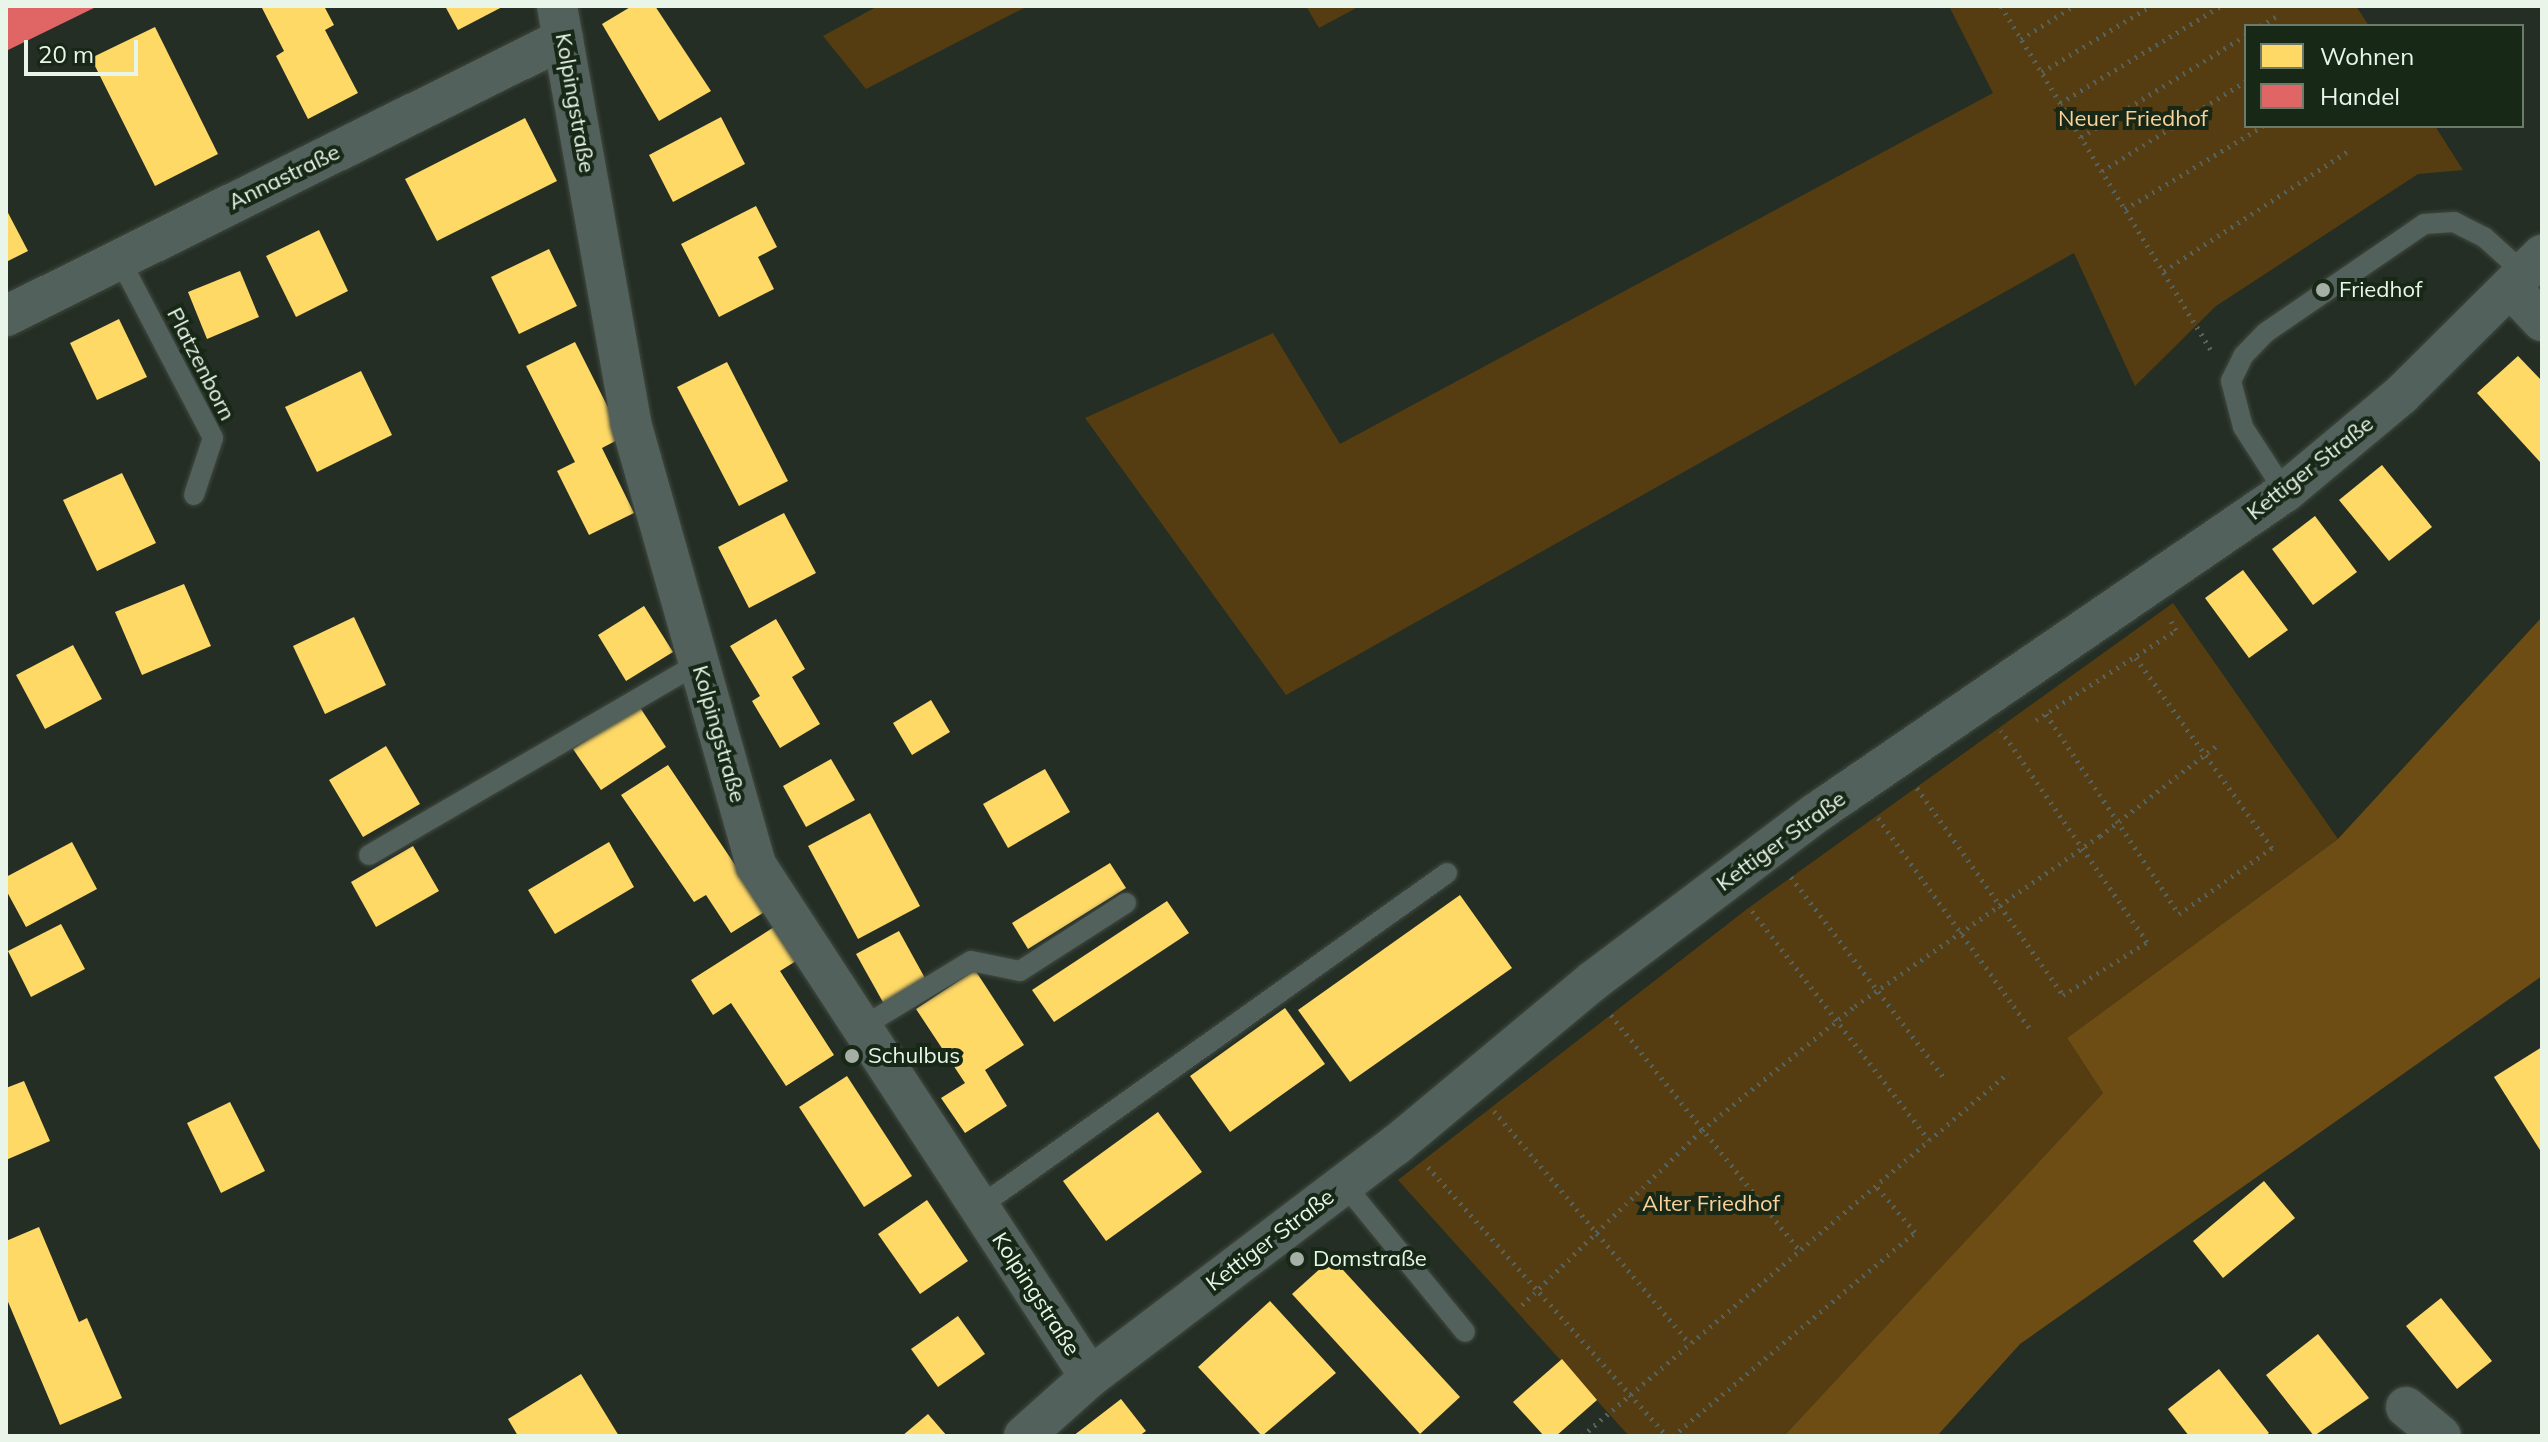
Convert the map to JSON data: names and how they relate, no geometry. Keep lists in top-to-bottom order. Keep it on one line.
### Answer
{"streets":{"street":["Kolpingstraße","Annastraße","Kettiger Straße"],"lane":["Platzenborn"]},"crossings":[["Kolpingstraße","Annastraße"],["Kolpingstraße","Kettiger Straße"],["Annastraße","Platzenborn"]],"parks":["Neuer Friedhof","Alter Friedhof"],"places":["Friedhof","Schulbus","Domstraße"],"legend":["Wohnen","Handel"],"scale_bar":"20 m"}
